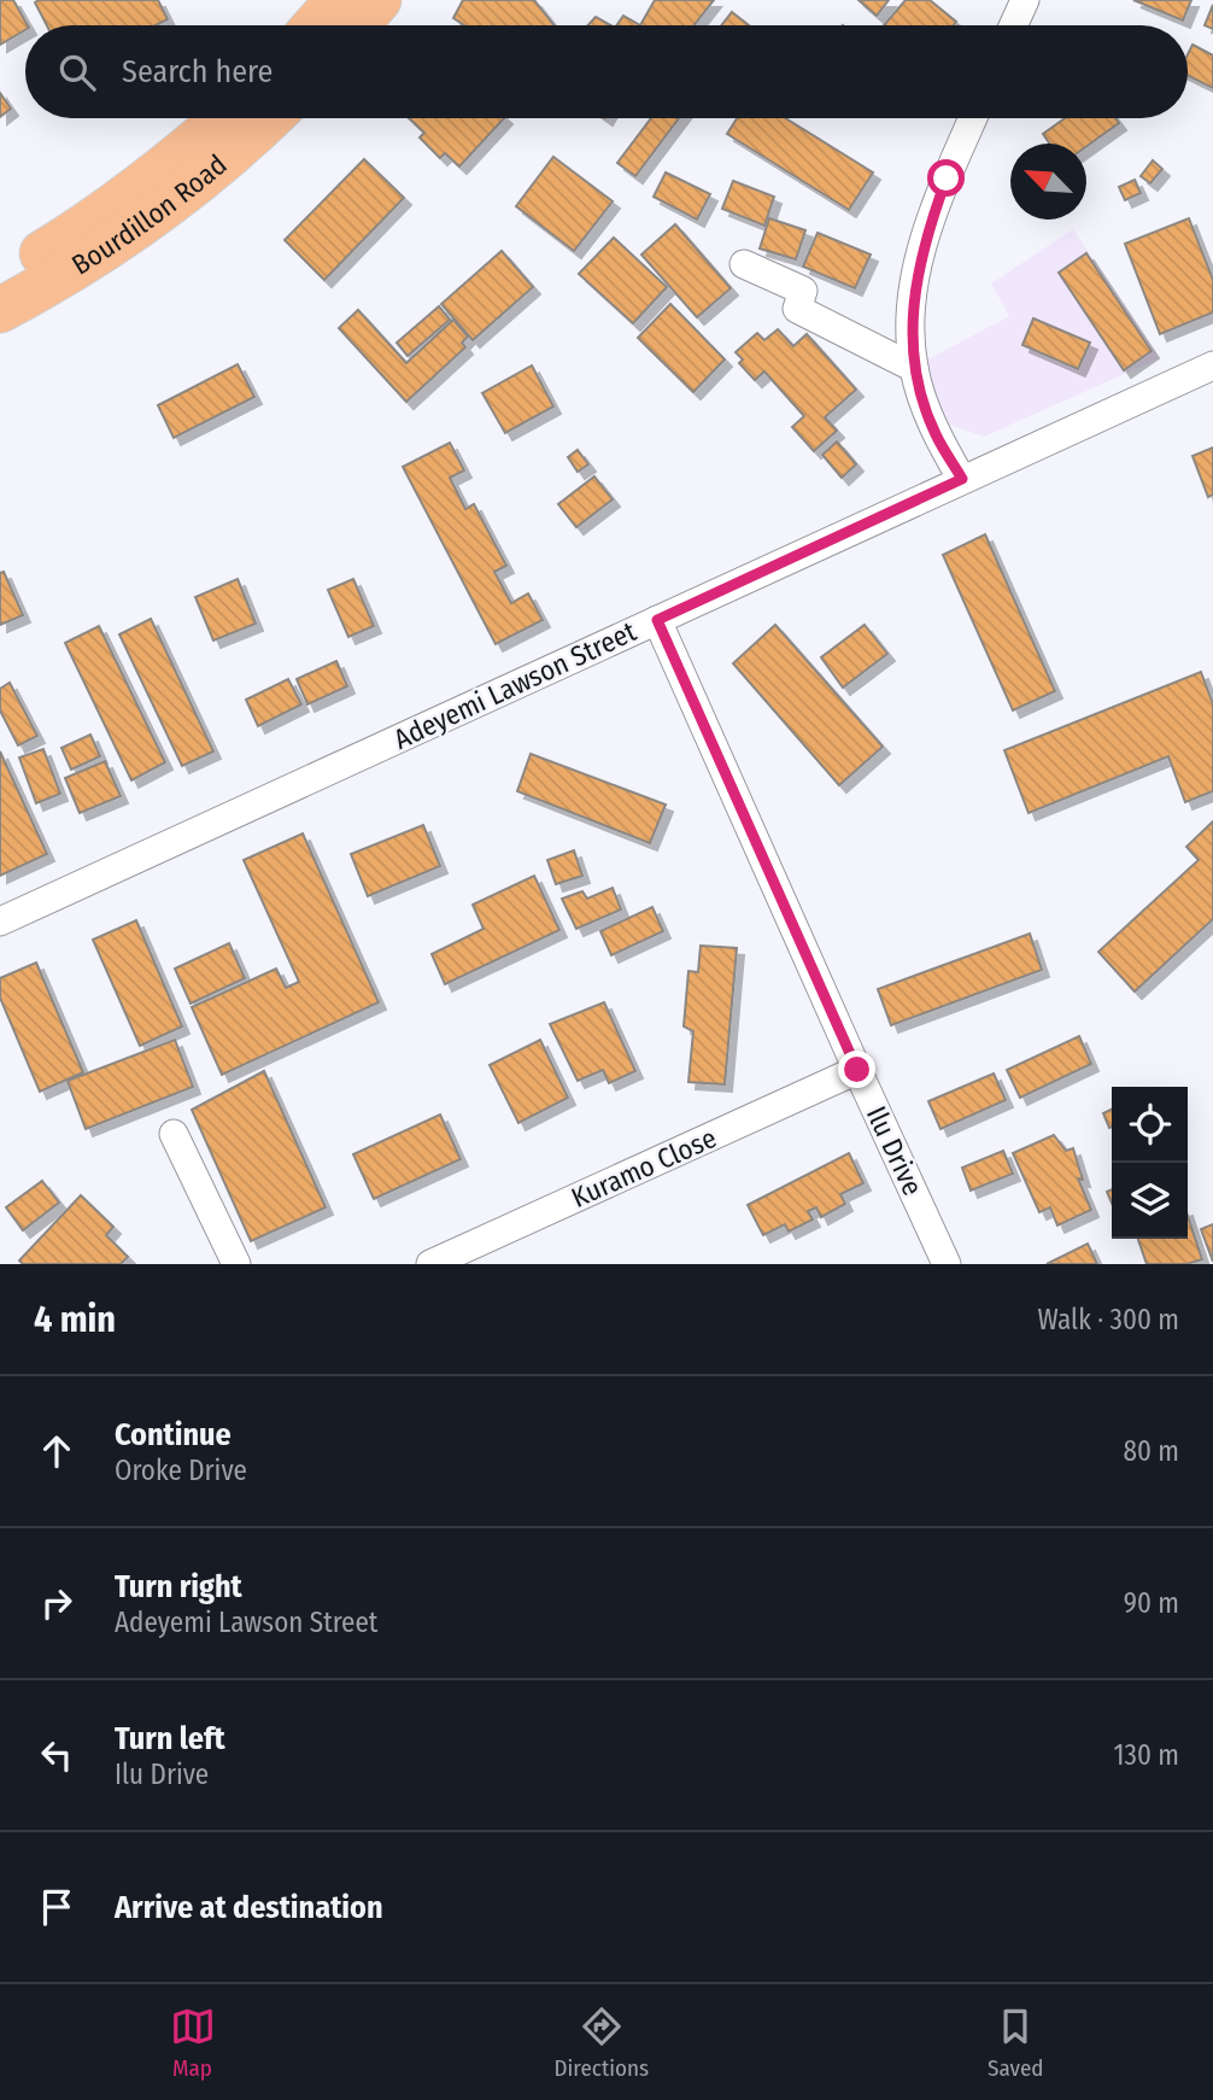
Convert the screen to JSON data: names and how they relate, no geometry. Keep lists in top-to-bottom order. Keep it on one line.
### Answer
{"streets":{"main road":["Bourdillon Road"],"street":["Adeyemi Lawson Street","Ilu Drive","Kuramo Close"]},"crossings":[["Adeyemi Lawson Street","Ilu Drive"],["Ilu Drive","Kuramo Close"]],"north":"top left","page":{"search":"Search here","heading":["4 min","Walk · 300 m"],"list":[["Continue","Oroke Drive","80 m"],["Turn right","Adeyemi Lawson Street","90 m"],["Turn left","Ilu Drive","130 m"],"Arrive at destination"],"nav":["Map","Directions","Saved"]}}
